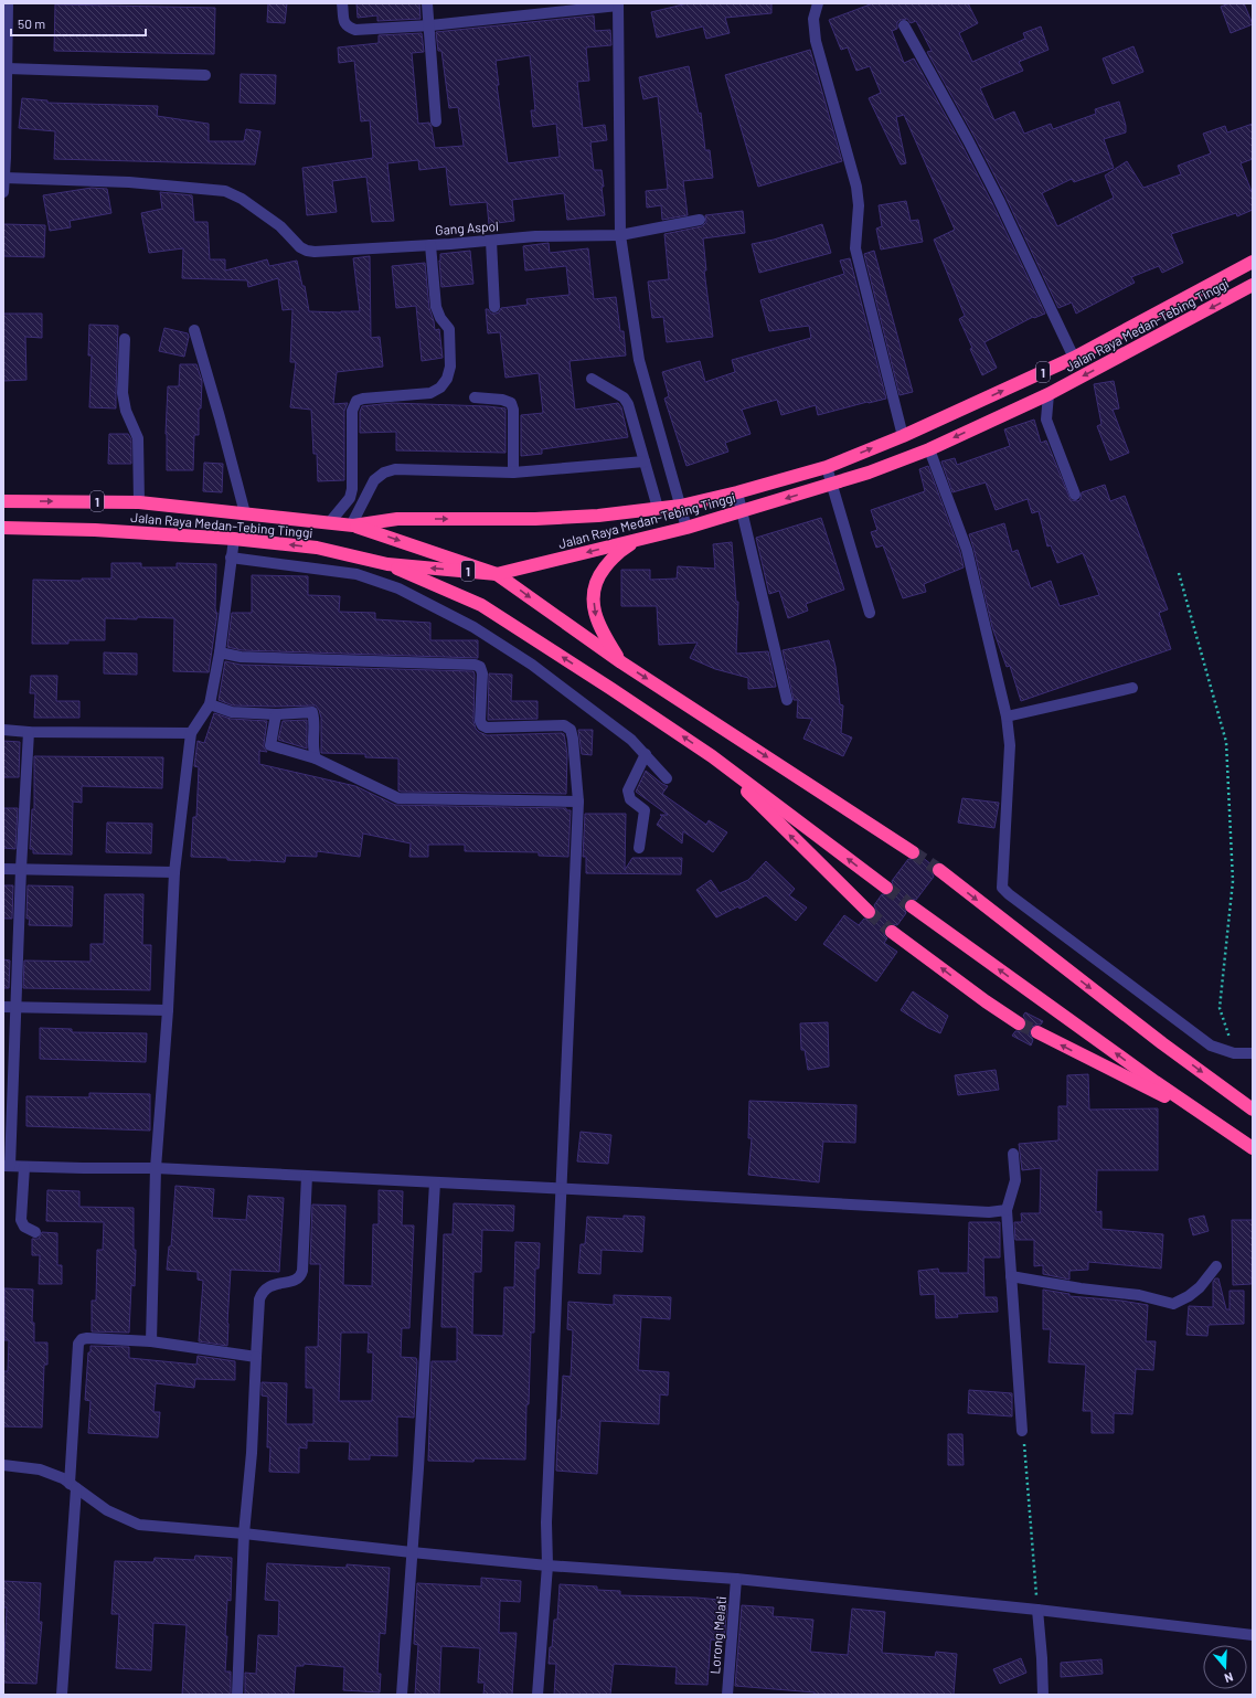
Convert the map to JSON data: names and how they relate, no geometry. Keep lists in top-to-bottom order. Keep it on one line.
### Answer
{"streets":{"highway":["Jalan Raya Medan-Tebing Tinggi","1"],"street":["Gang Aspol","Lorong Melati"]},"scale_bar":"50 m","north":"bottom"}
